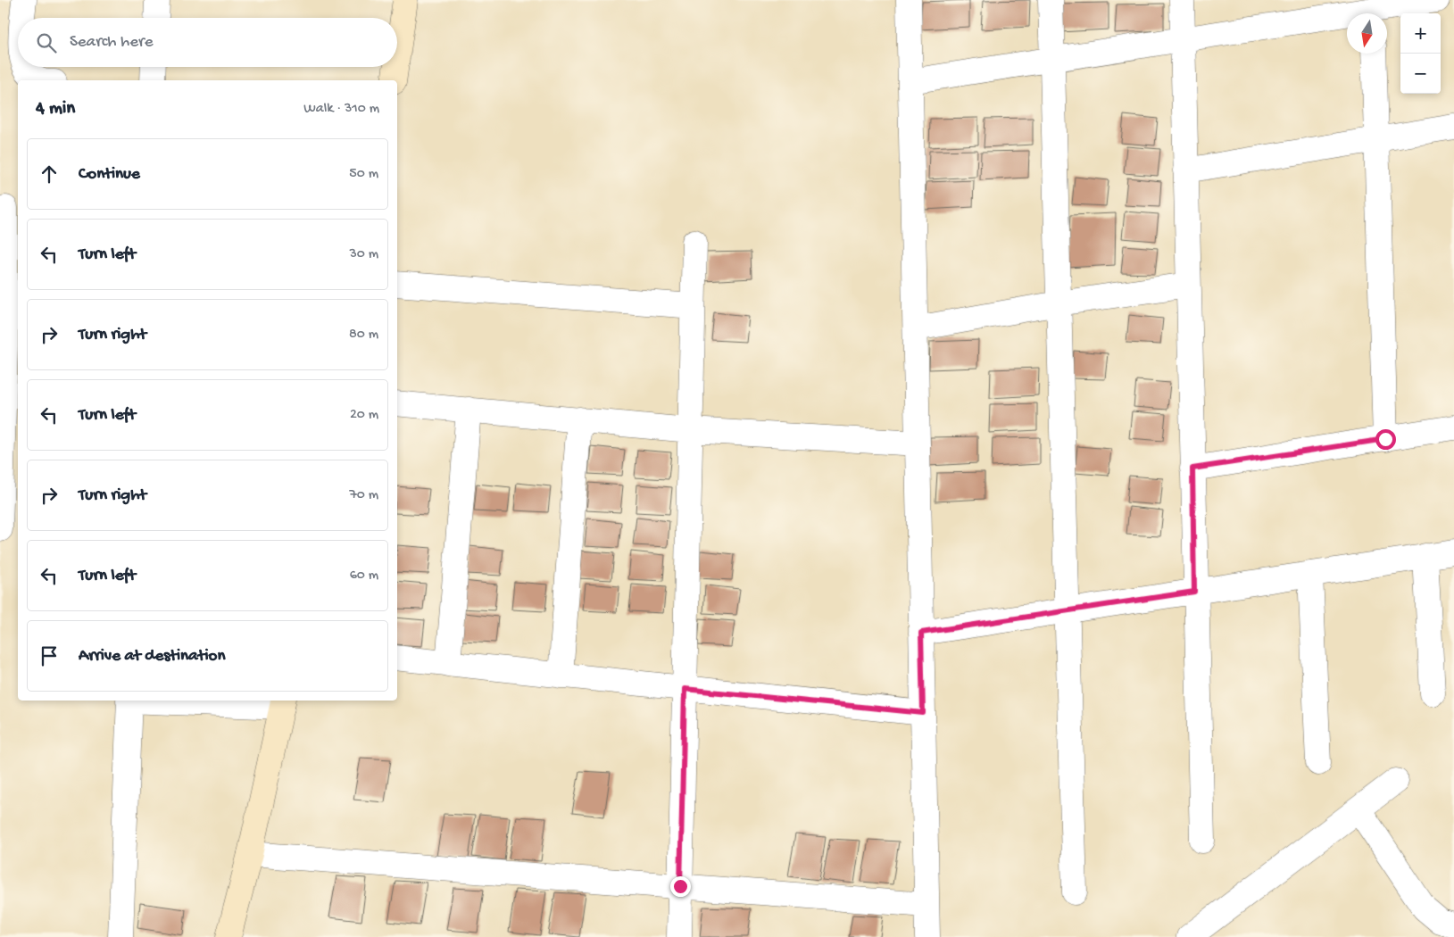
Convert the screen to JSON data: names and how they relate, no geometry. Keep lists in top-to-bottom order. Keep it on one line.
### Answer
{"north":"bottom","page":{"map_buttons":["+","−"],"search":"Search here","heading":["4 min","Walk · 310 m"],"list":[["Continue","50 m"],["Turn left","30 m"],["Turn right","80 m"],["Turn left","20 m"],["Turn right","70 m"],["Turn left","60 m"],"Arrive at destination"]}}
